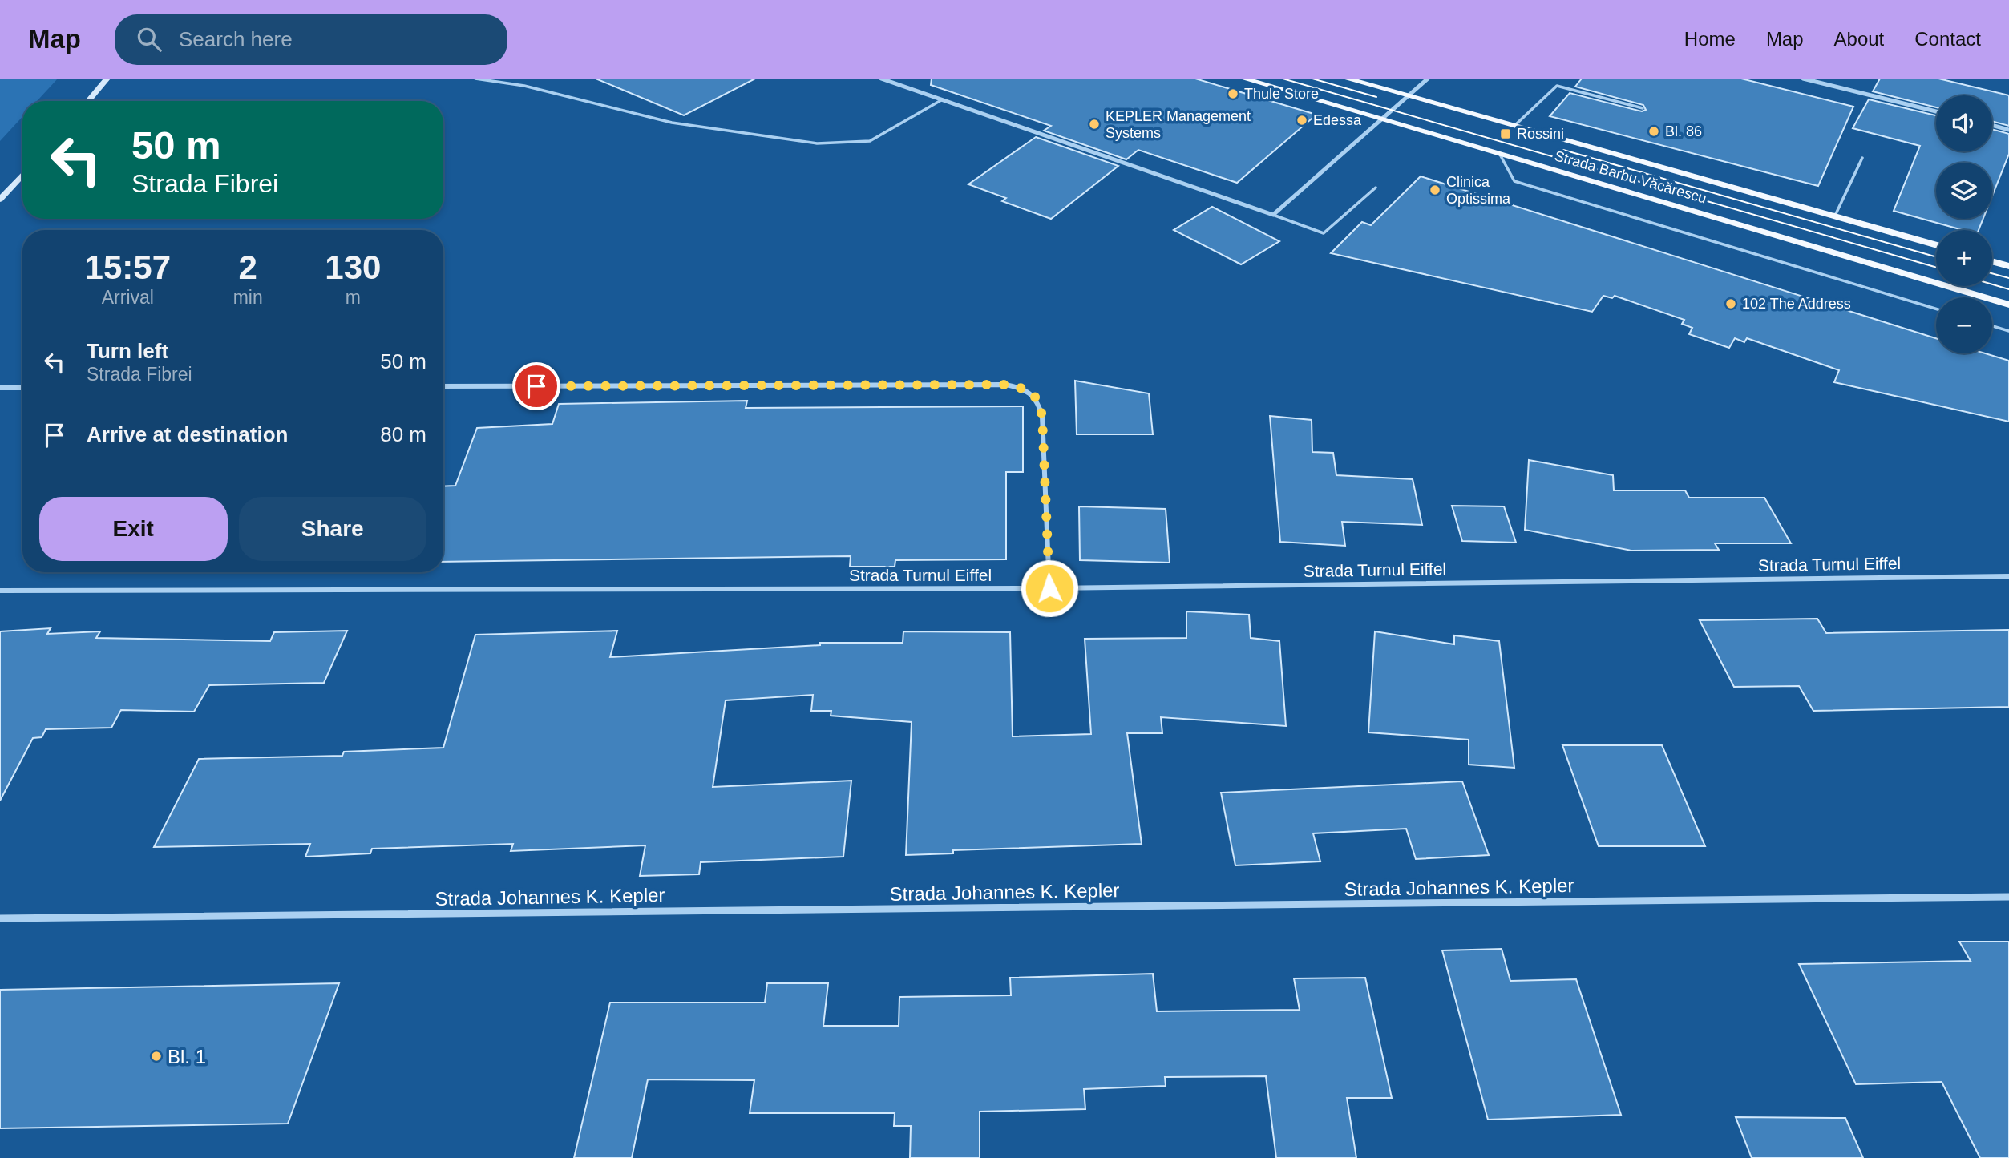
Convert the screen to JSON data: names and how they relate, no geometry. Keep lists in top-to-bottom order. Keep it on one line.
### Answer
{"streets":{"main road":["Strada Barbu Văcărescu"],"street":["Strada Turnul Eiffel","Strada Johannes K. Kepler"]},"places":{"other":["Thule Store","Edessa","KEPLER Management Systems","Bl. 86","Clinica Optissima","102 The Address","Bl. 1"],"transit":["Rossini"]},"page":{"header":"Map","search":"Search here","nav":["Home","Map","About","Contact"],"map_buttons":["+","−"],"turn":["50 m","Strada Fibrei"],"eta":["15:57","Arrival","2","min","130","m"],"list":[{"name":"Turn left","note":"Strada Fibrei","value":"50 m"},{"name":"Arrive at destination","value":"80 m"}],"buttons":["Exit","Share"]}}
